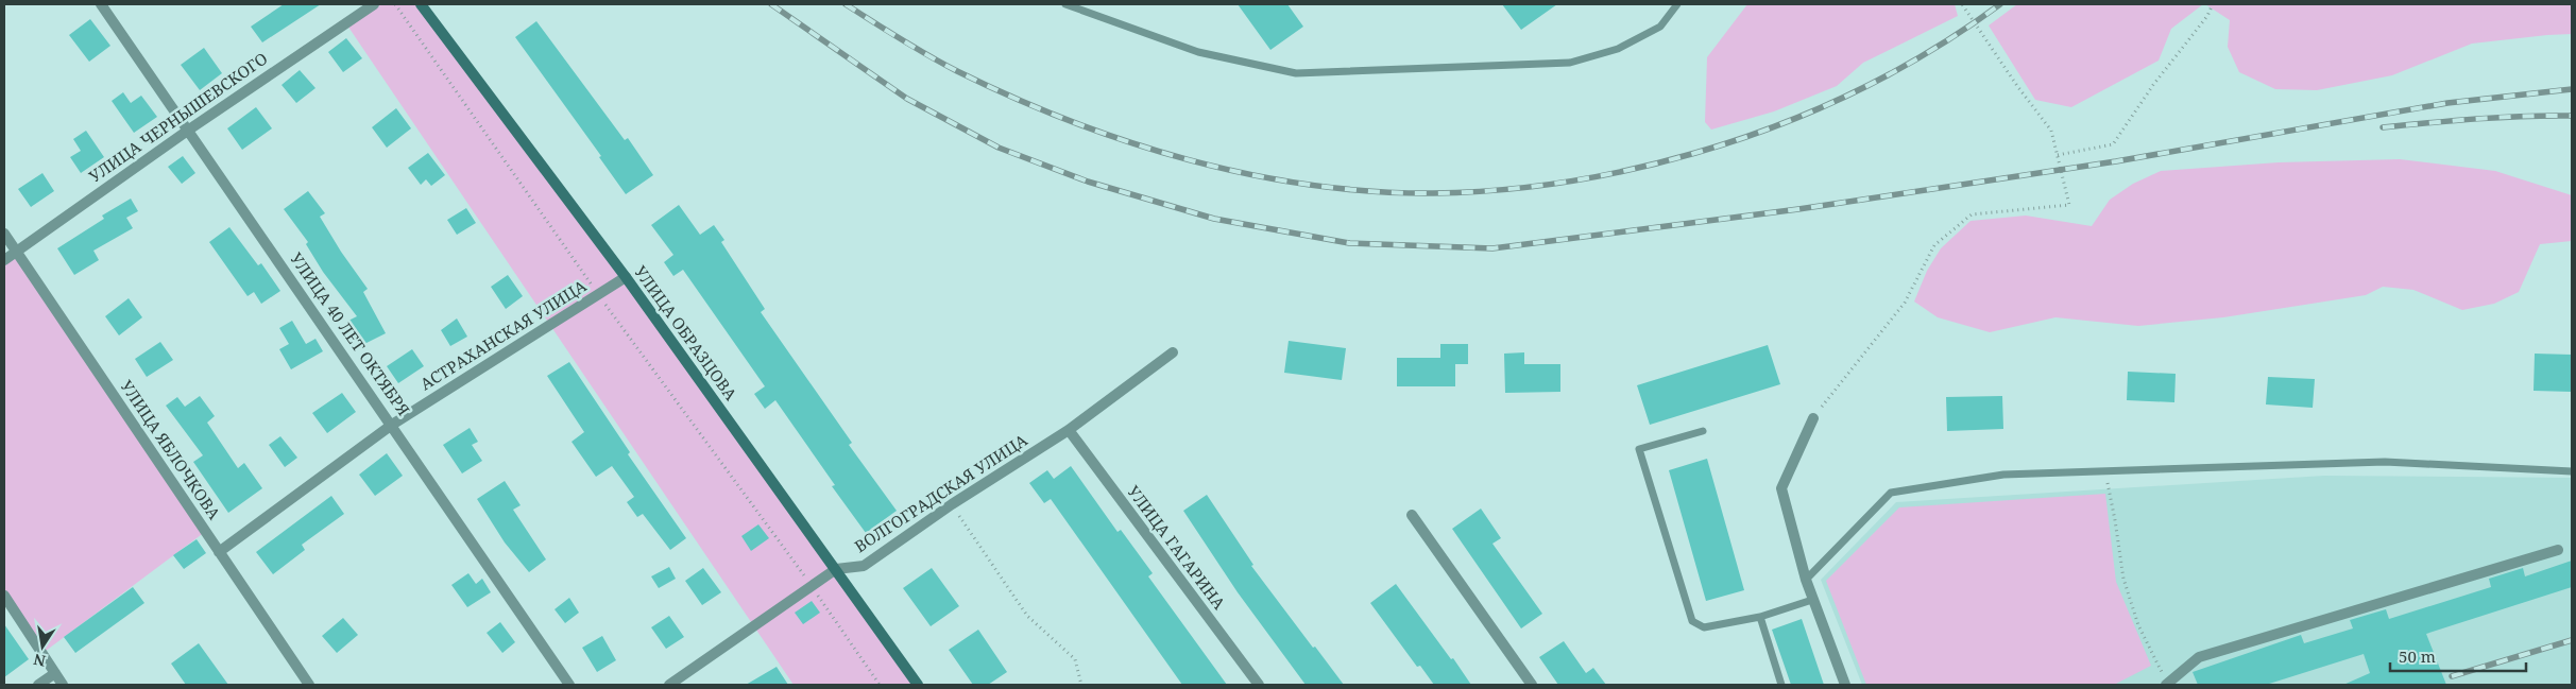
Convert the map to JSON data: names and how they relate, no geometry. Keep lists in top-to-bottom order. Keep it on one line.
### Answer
{"streets":{"street":["УЛИЦА ЧЕРНЫШЕВСКОГО","УЛИЦА ОБРАЗЦОВА","УЛИЦА 40 ЛЕТ ОКТЯБРЯ","АСТРАХАНСКАЯ УЛИЦА","УЛИЦА ЯБЛОЧКОВА","ВОЛГОГРАДСКАЯ УЛИЦА","УЛИЦА ГАГАРИНА"]},"crossings":[["УЛИЦА ЧЕРНЫШЕВСКОГО","УЛИЦА 40 ЛЕТ ОКТЯБРЯ"],["УЛИЦА ЧЕРНЫШЕВСКОГО","УЛИЦА ЯБЛОЧКОВА"],["УЛИЦА ОБРАЗЦОВА","АСТРАХАНСКАЯ УЛИЦА"],["УЛИЦА ОБРАЗЦОВА","ВОЛГОГРАДСКАЯ УЛИЦА"],["УЛИЦА 40 ЛЕТ ОКТЯБРЯ","АСТРАХАНСКАЯ УЛИЦА"],["АСТРАХАНСКАЯ УЛИЦА","УЛИЦА ЯБЛОЧКОВА"],["ВОЛГОГРАДСКАЯ УЛИЦА","УЛИЦА ГАГАРИНА"]],"scale_bar":"50 m","north":"bottom"}
